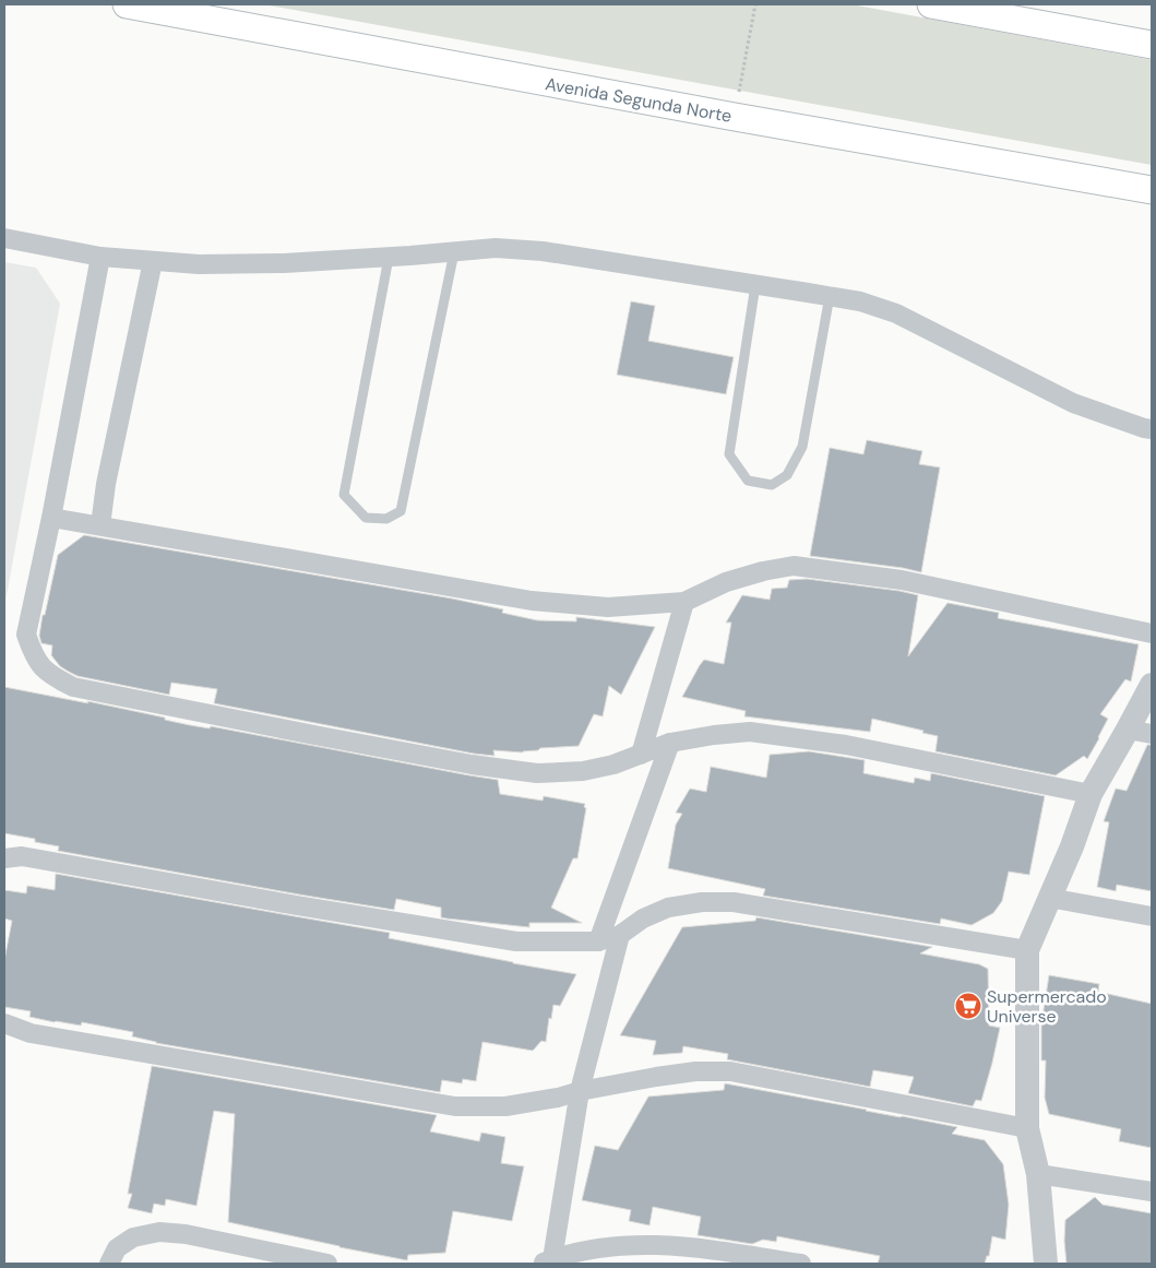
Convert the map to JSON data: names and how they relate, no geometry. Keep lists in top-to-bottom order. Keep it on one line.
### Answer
{"streets":{"main road":["Avenida Segunda Norte"]},"places":{"supermarket":["Supermercado Universe"]}}
